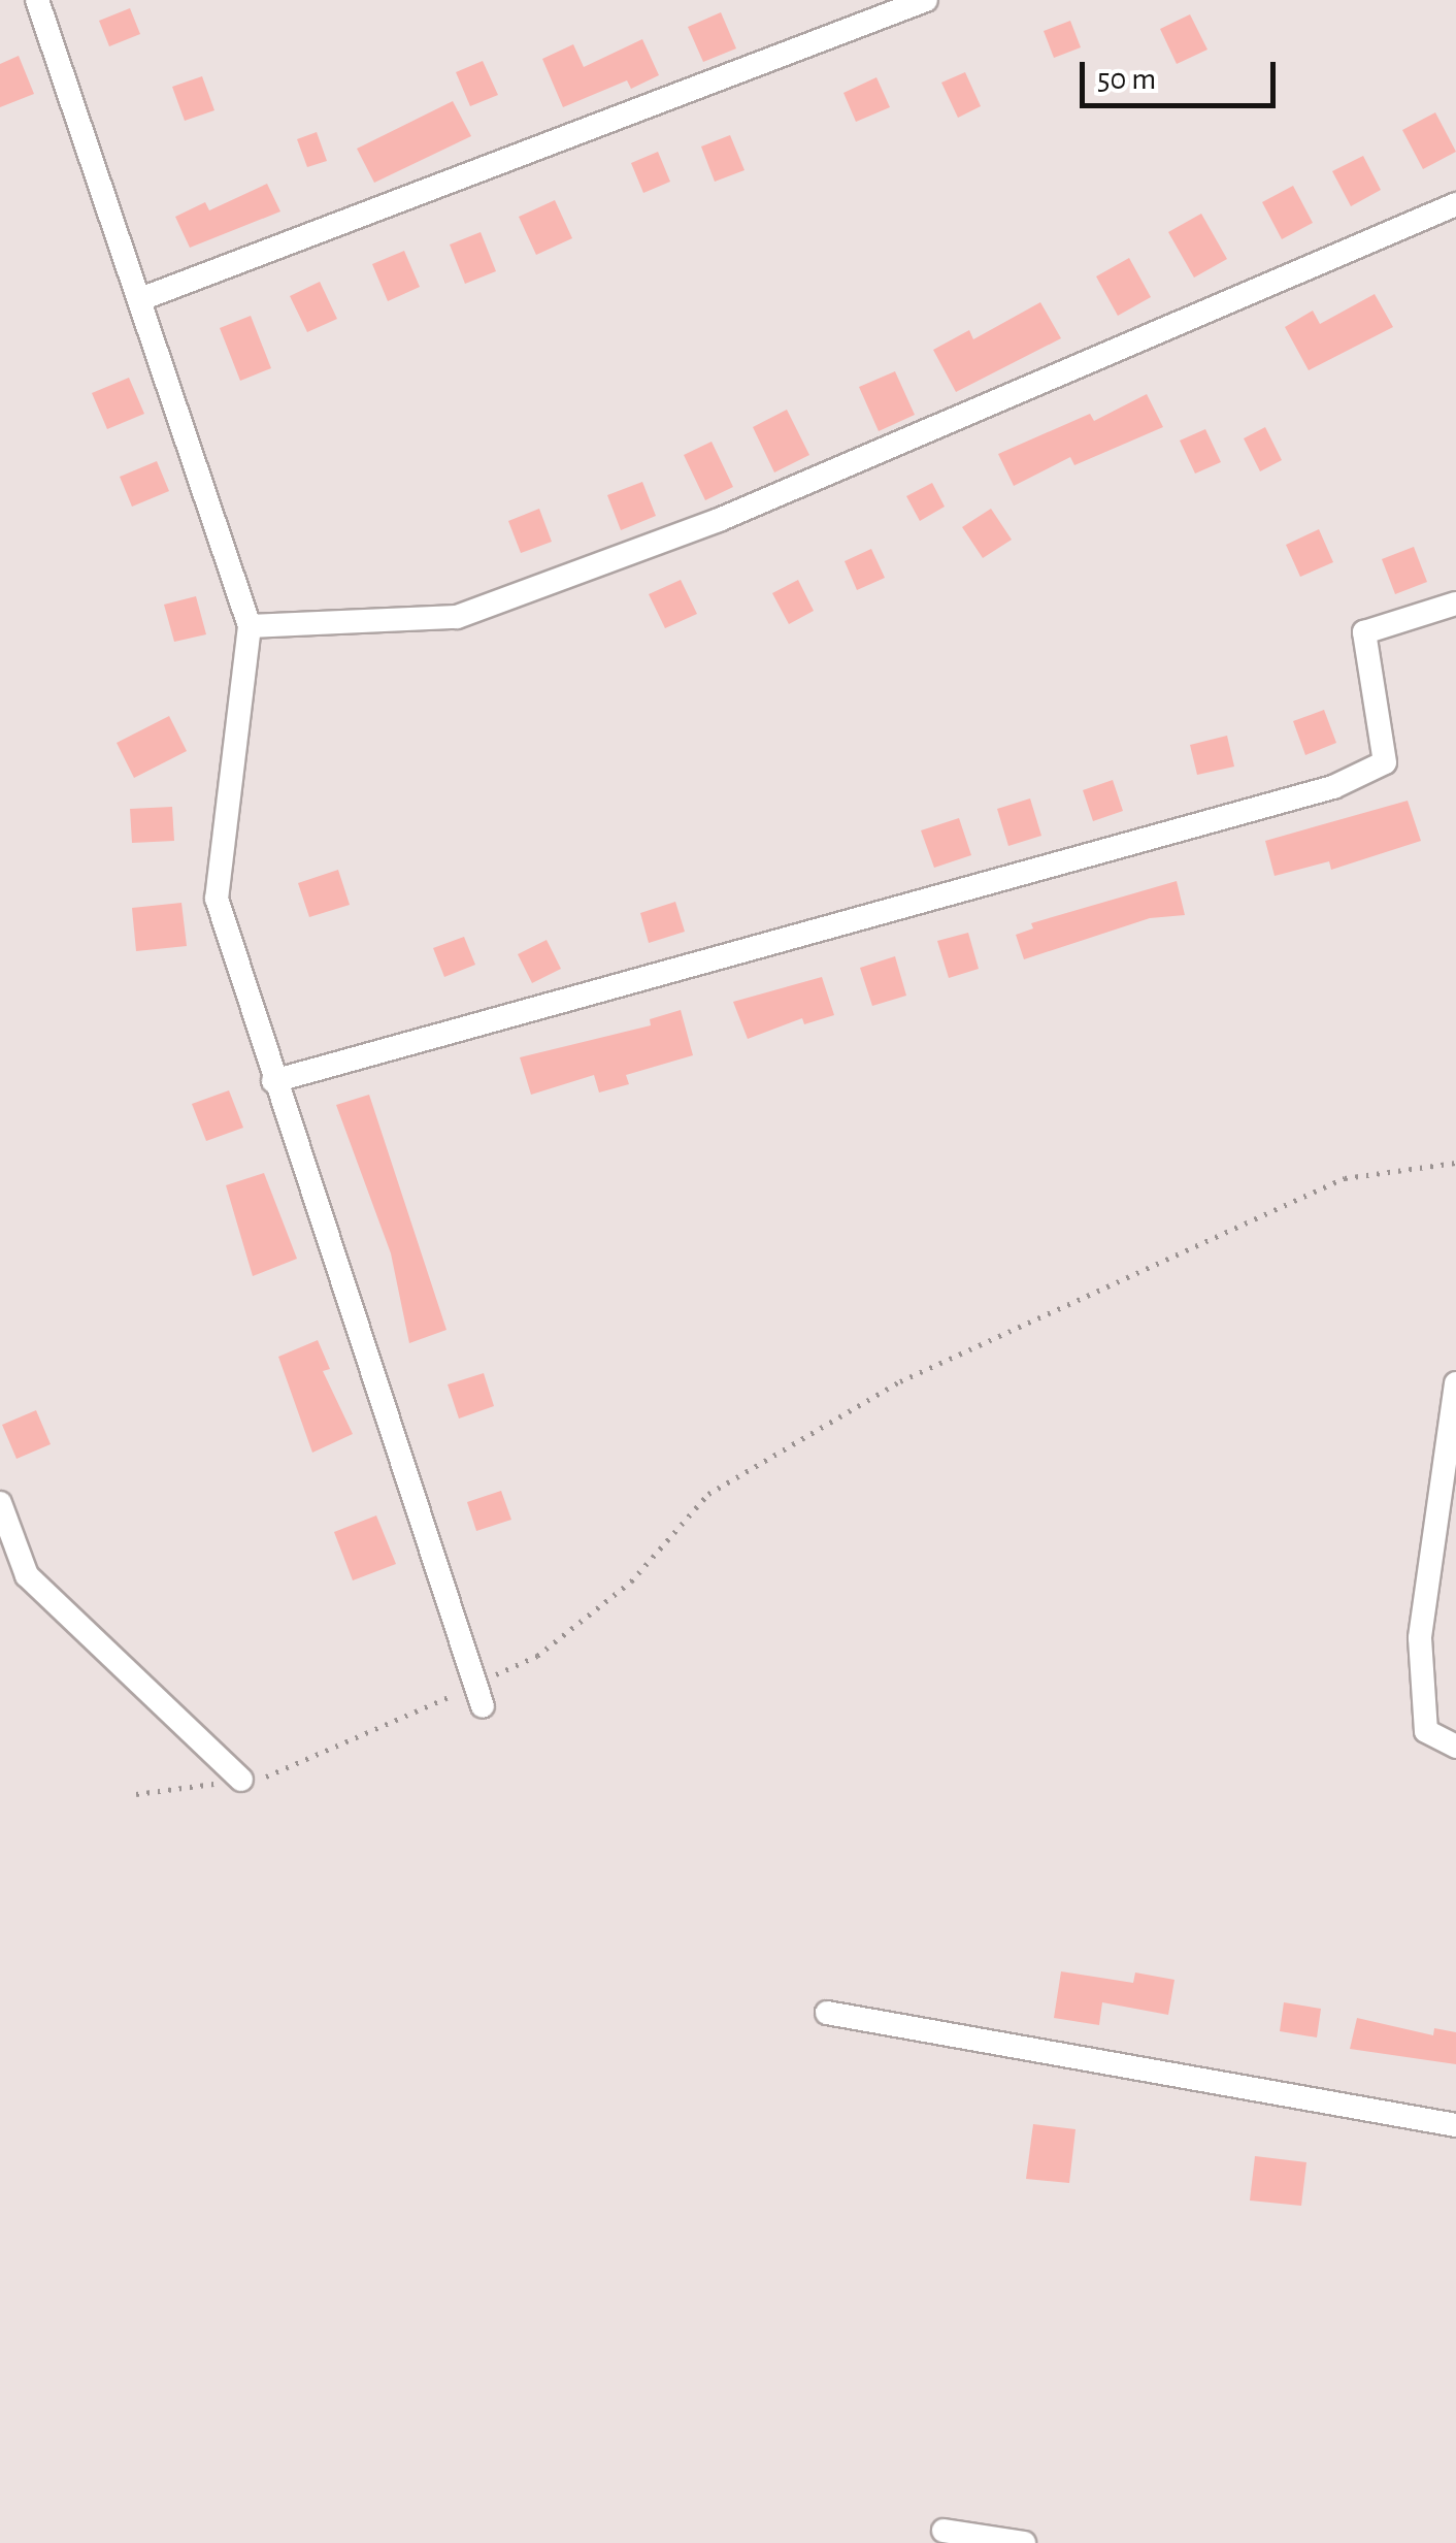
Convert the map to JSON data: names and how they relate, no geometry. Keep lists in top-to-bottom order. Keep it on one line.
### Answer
{"scale_bar":"50 m"}
